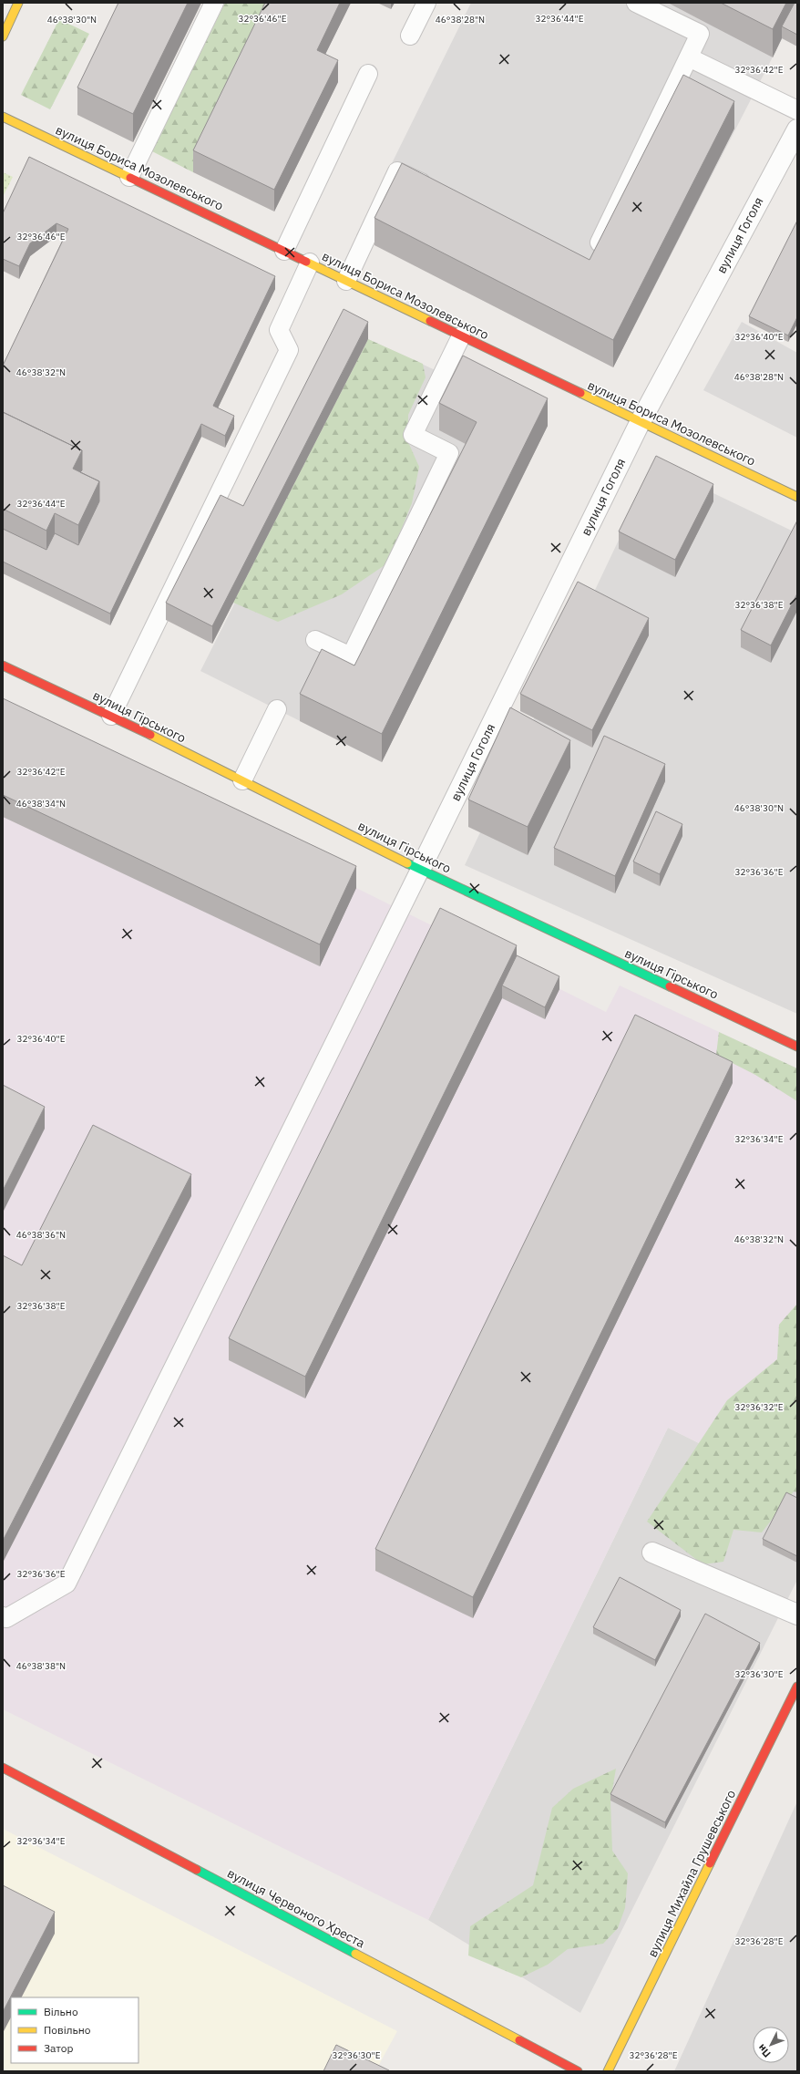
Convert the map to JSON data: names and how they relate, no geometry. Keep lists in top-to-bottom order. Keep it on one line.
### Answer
{"streets":{"street":["вулиця Бориса Мозолевського","вулиця Гоголя","вулиця Гірського","вулиця Михайла Грушевського","вулиця Червоного Хреста"]},"crossings":[["вулиця Бориса Мозолевського","вулиця Гоголя"],["вулиця Гоголя","вулиця Гірського"]],"legend":["Вільно","Повільно","Затор"],"north":"bottom left","coordinates":["32°36'46\"E","32°36'44\"E","46°38'28\"N","46°38'30\"N","32°36'42\"E","32°36'40\"E","46°38'32\"N","32°36'38\"E","46°38'34\"N","32°36'36\"E","32°36'34\"E","46°38'36\"N","32°36'32\"E","46°38'38\"N","32°36'30\"E","32°36'28\"E"]}
